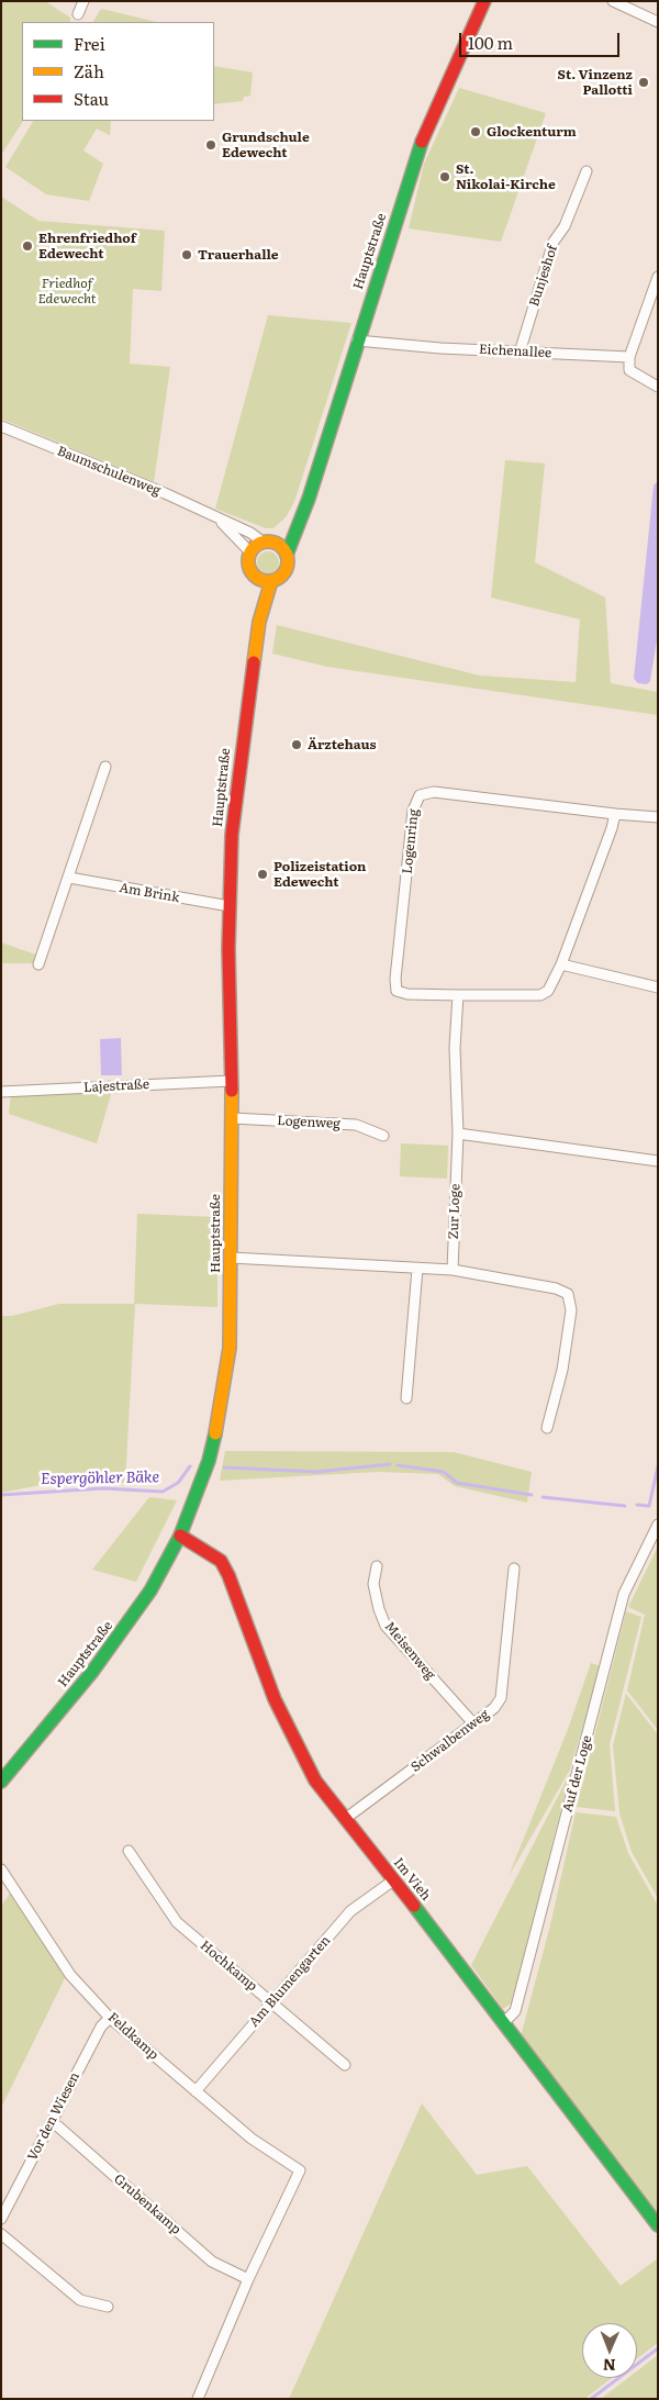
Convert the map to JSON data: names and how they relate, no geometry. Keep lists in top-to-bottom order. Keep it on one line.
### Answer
{"streets":{"main road":["Hauptstraße","Im Vieh"],"street":["Bunjeshof","Eichenallee","Baumschulenweg","Logenring","Am Brink","Lajestraße","Logenweg","Zur Loge","Meisenweg","Schwalbenweg","Auf der Loge","Hochkamp","Am Blumengarten","Feldkamp","Vor den Wiesen","Grubenkamp"]},"crossings":[["Hauptstraße","Eichenallee"],["Hauptstraße","Baumschulenweg"],["Hauptstraße","Am Brink"],["Hauptstraße","Lajestraße"],["Hauptstraße","Logenweg"],["Hauptstraße","Im Vieh"],["Bunjeshof","Eichenallee"],["Meisenweg","Schwalbenweg"],["Schwalbenweg","Im Vieh"],["Auf der Loge","Im Vieh"],["Im Vieh","Am Blumengarten"],["Hochkamp","Am Blumengarten"],["Am Blumengarten","Feldkamp"],["Feldkamp","Vor den Wiesen"],["Feldkamp","Grubenkamp"],["Vor den Wiesen","Grubenkamp"]],"water":["Espergöhler Bäke"],"parks":["Friedhof Edewecht"],"places":["St. Vinzenz Pallotti","Glockenturm","Grundschule Edewecht","St. Nikolai-Kirche","Ehrenfriedhof Edewecht","Trauerhalle","Ärztehaus","Polizeistation Edewecht"],"legend":["Frei","Zäh","Stau"],"scale_bar":"100 m","north":"bottom"}
